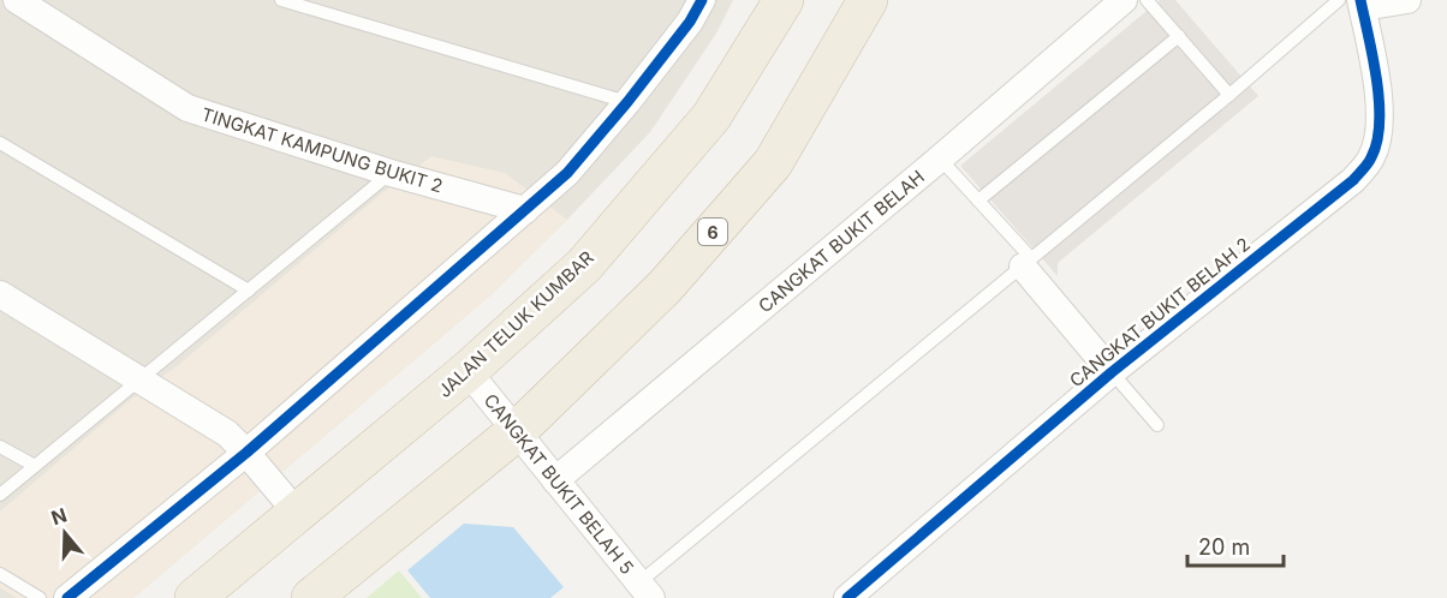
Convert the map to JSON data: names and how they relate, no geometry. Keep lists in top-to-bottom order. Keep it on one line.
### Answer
{"streets":{"highway":["6","JALAN TELUK KUMBAR"],"street":["TINGKAT KAMPUNG BUKIT 2","CANGKAT BUKIT BELAH","CANGKAT BUKIT BELAH 2","CANGKAT BUKIT BELAH 5"]},"crossings":[["6","CANGKAT BUKIT BELAH 5"],["CANGKAT BUKIT BELAH","CANGKAT BUKIT BELAH 5"],["JALAN TELUK KUMBAR","CANGKAT BUKIT BELAH 5"]],"scale_bar":"20 m","north":"top"}
